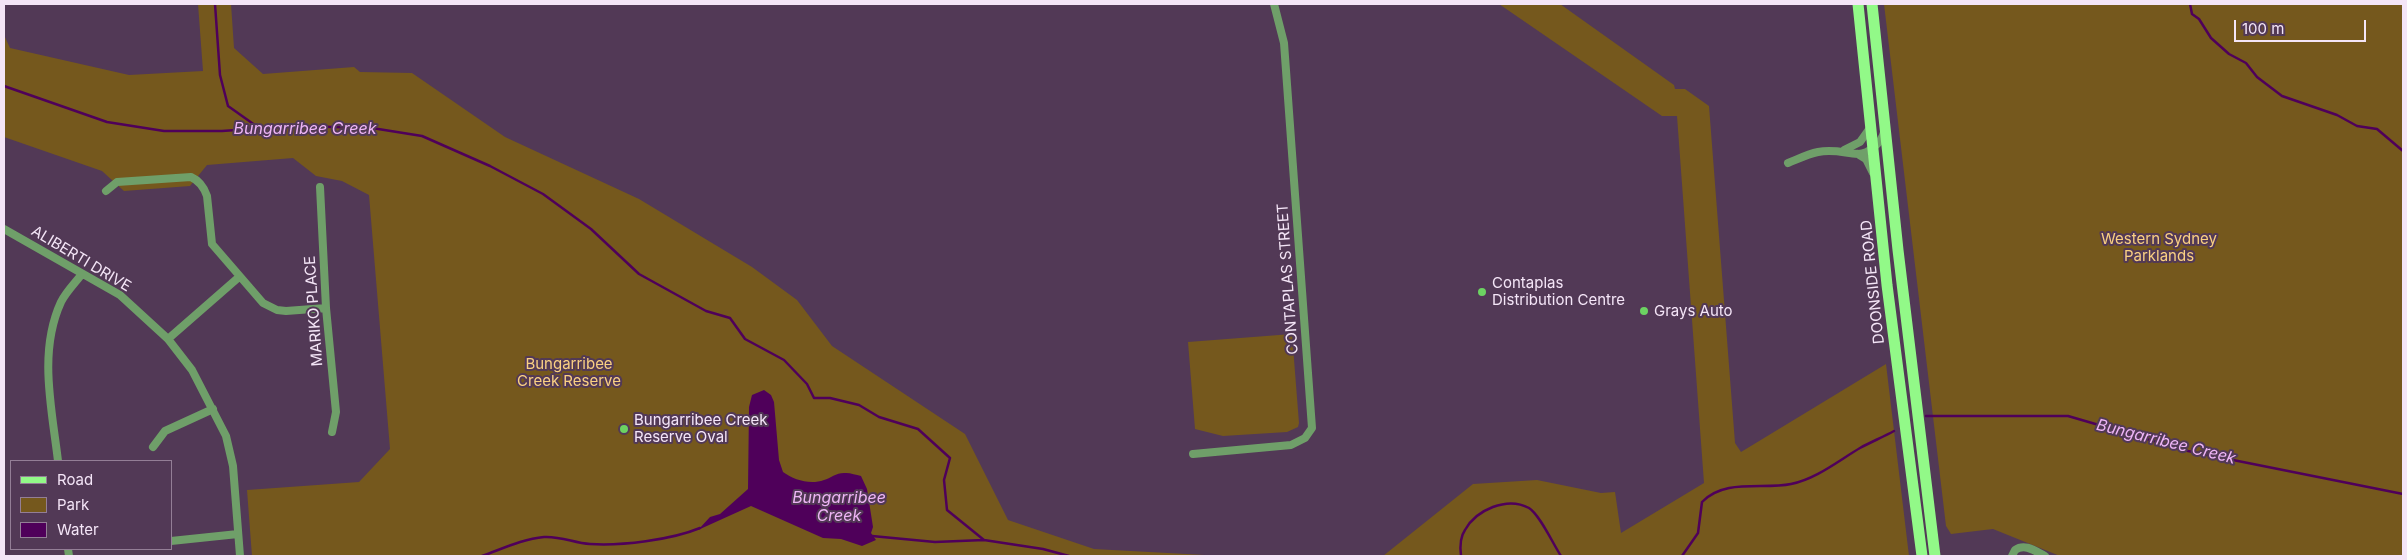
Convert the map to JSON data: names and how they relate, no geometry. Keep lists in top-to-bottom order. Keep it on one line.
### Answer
{"streets":{"main road":["DOONSIDE ROAD"],"street":["ALIBERTI DRIVE","CONTAPLAS STREET","MARIKO PLACE"]},"water":["Bungarribee Creek"],"parks":["Western Sydney Parklands","Bungarribee Creek Reserve"],"places":["Contaplas Distribution Centre","Grays Auto","Bungarribee Creek Reserve Oval"],"legend":["Road","Park","Water"],"scale_bar":"100 m"}
